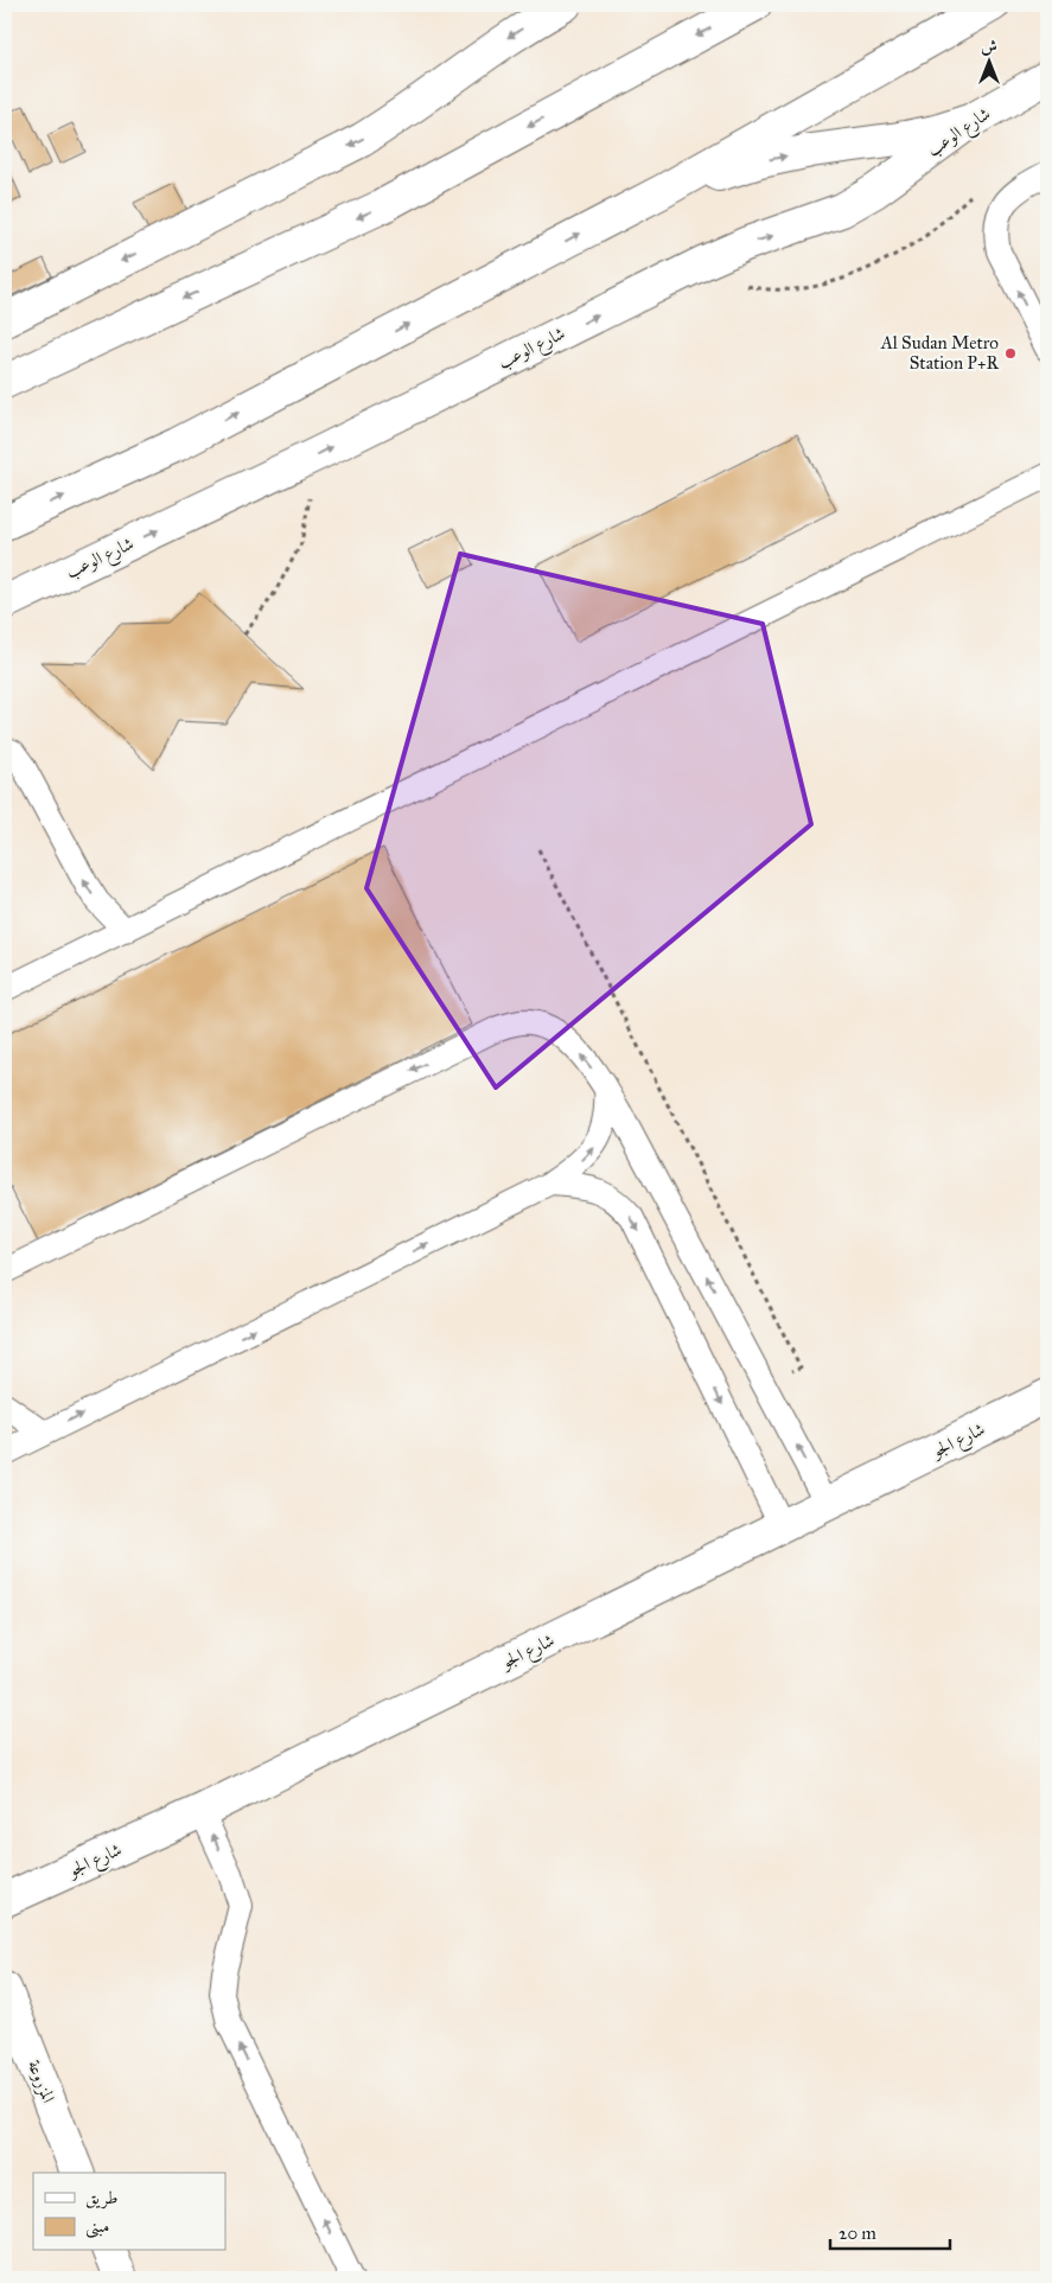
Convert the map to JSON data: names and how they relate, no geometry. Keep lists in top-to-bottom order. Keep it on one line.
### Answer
{"streets":{"street":["شارع الوعب","شارع الجو","المزروعة"]},"places":["Al Sudan Metro Station P+R"],"legend":["طريق","مبنى"],"scale_bar":"20 m","north":"top"}
